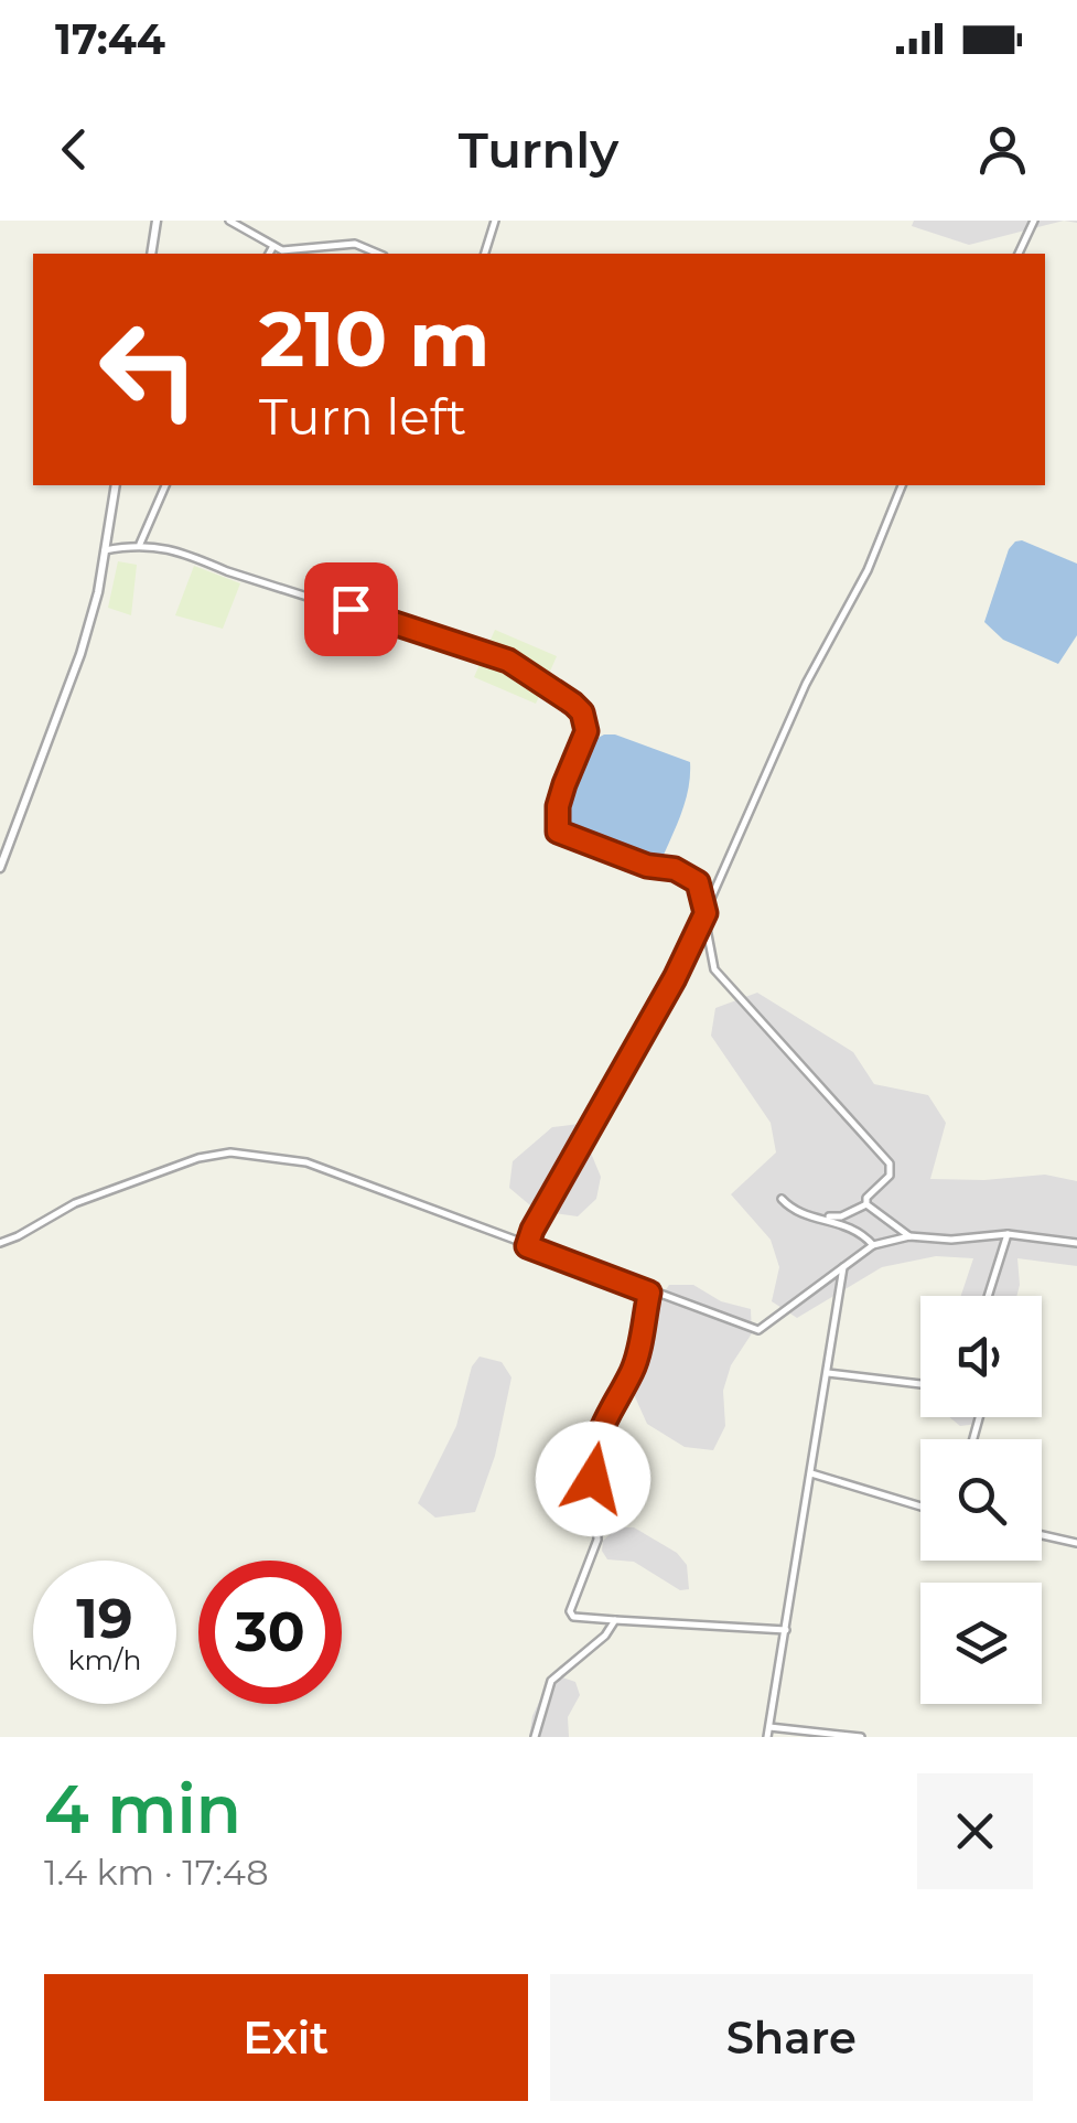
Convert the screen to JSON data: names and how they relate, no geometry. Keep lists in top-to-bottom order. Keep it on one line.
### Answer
{"page":{"status":"17:44","header":"Turnly","turn":["210 m","Turn left"],"speed":"19 km/h","limit":"30","heading":["4 min","1.4 km · 17:48"],"buttons":["Exit","Share"]}}
